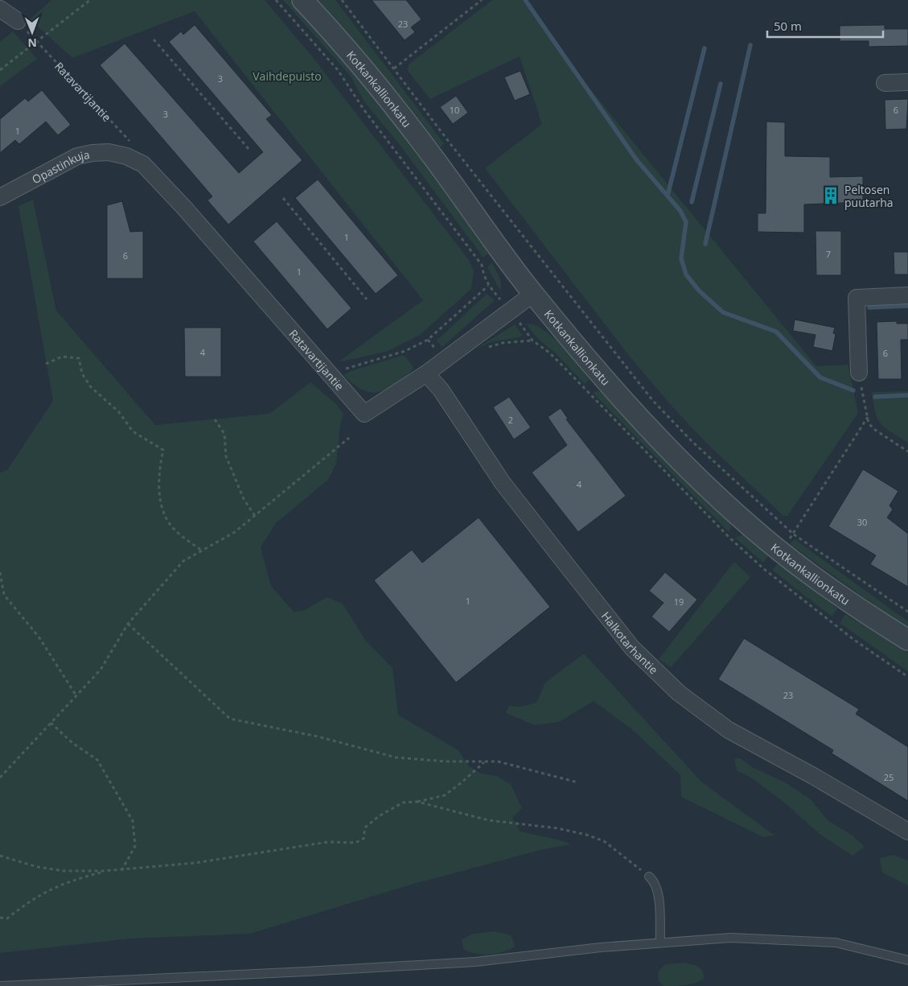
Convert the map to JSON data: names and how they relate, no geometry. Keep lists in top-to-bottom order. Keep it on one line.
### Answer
{"streets":{"street":["Kotkankallionkatu","Ratavartijantie","Opastinkuja","Halkotarhantie"]},"crossings":[["Kotkankallionkatu","Ratavartijantie"],["Ratavartijantie","Opastinkuja"],["Ratavartijantie","Halkotarhantie"]],"parks":["Vaihdepuisto"],"places":{"building":["Peltosen puutarha"]},"house_numbers":["23","3","10","6","3","1","1","7","6","1","4","6","2","4","30","1","19","23","25"],"scale_bar":"50 m","north":"bottom"}
